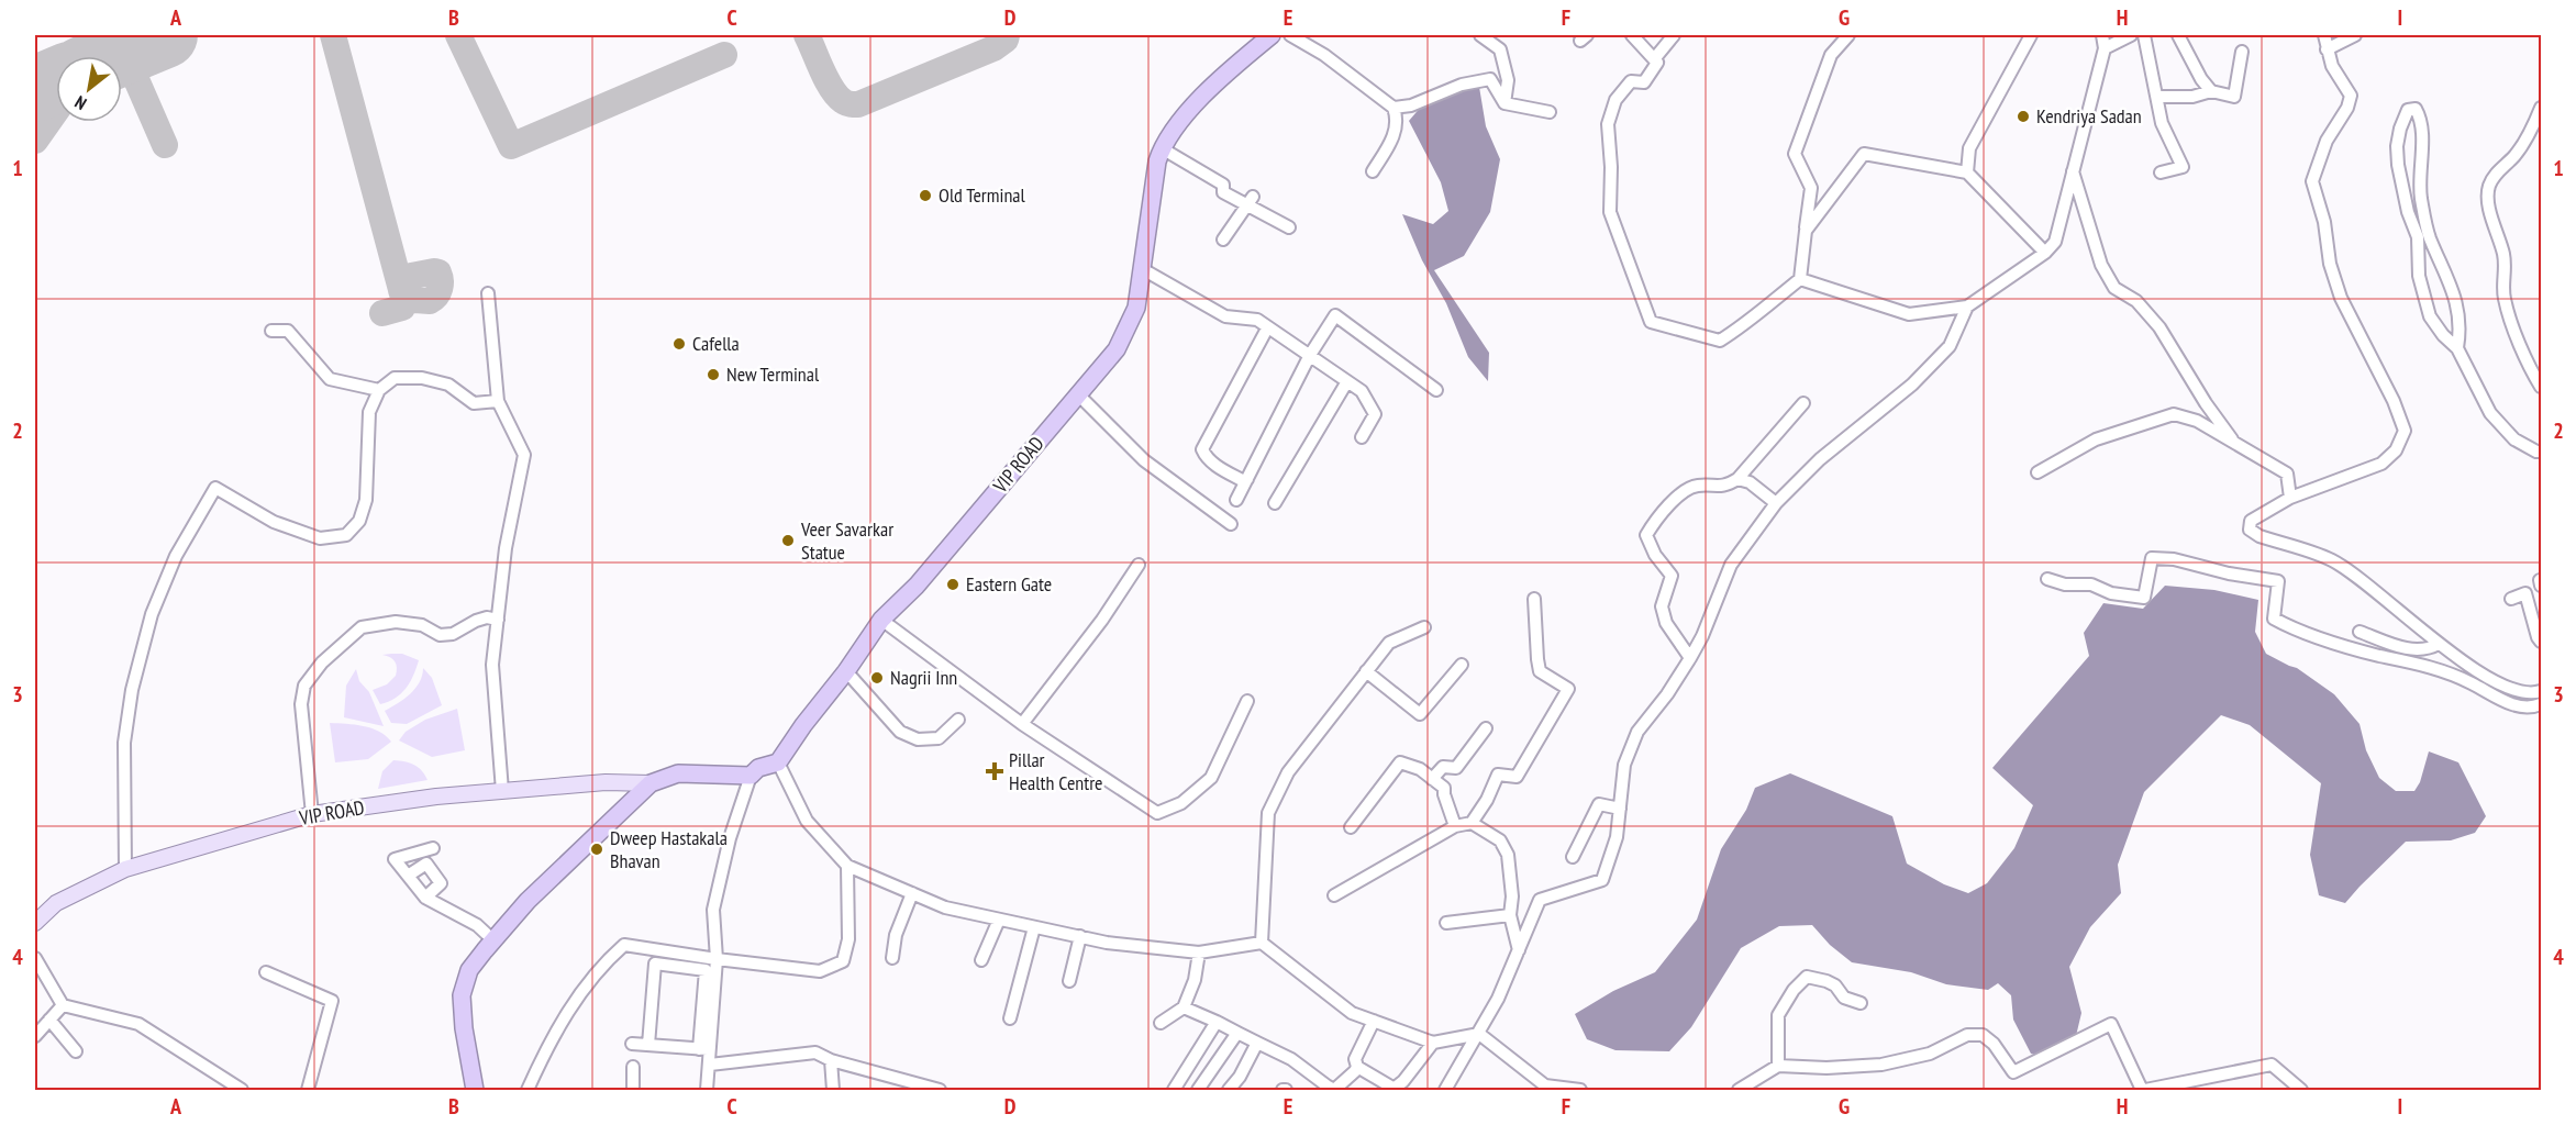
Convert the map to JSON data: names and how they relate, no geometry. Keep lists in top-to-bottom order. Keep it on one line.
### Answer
{"streets":{"highway":["VIP ROAD"]},"places":{"other":["Kendriya Sadan","Old Terminal","Cafella","New Terminal","Veer Savarkar Statue","Eastern Gate","Nagrii Inn","Dweep Hastakala Bhavan"],"health":["Pillar Health Centre"]},"north":"bottom left","grid":{"columns":["A","B","C","D","E","F","G","H","I"],"rows":["1","2","3","4"]}}
